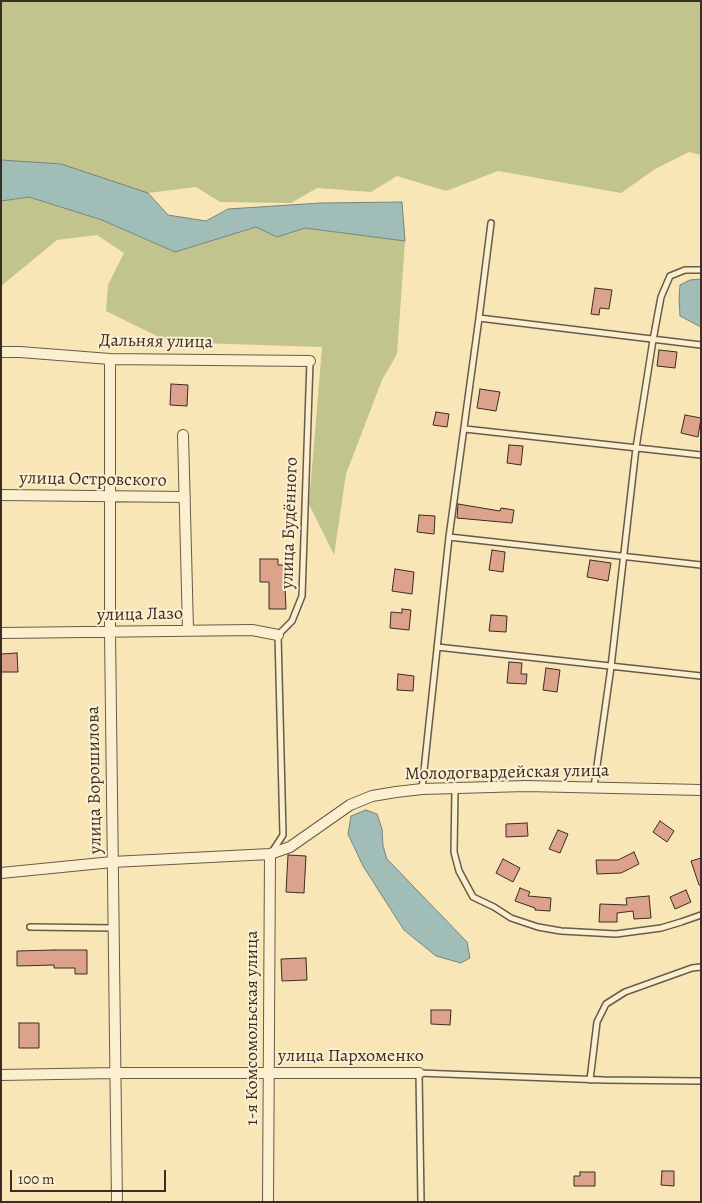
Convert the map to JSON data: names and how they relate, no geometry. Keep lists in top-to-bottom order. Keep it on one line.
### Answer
{"streets":{"street":["Дальняя улица","улица Островского","улица Лазо","Молодогвардейская улица","улица Ворошилова","1-я Комсомольская улица","улица Пархоменко"],"lane":["улица Будённого"]},"crossings":[["Дальняя улица","улица Будённого"],["Дальняя улица","улица Ворошилова"],["улица Островского","улица Ворошилова"],["улица Будённого","улица Лазо"],["улица Лазо","улица Ворошилова"],["Молодогвардейская улица","улица Ворошилова"],["Молодогвардейская улица","1-я Комсомольская улица"],["улица Ворошилова","улица Пархоменко"],["1-я Комсомольская улица","улица Пархоменко"]],"scale_bar":"100 m"}
